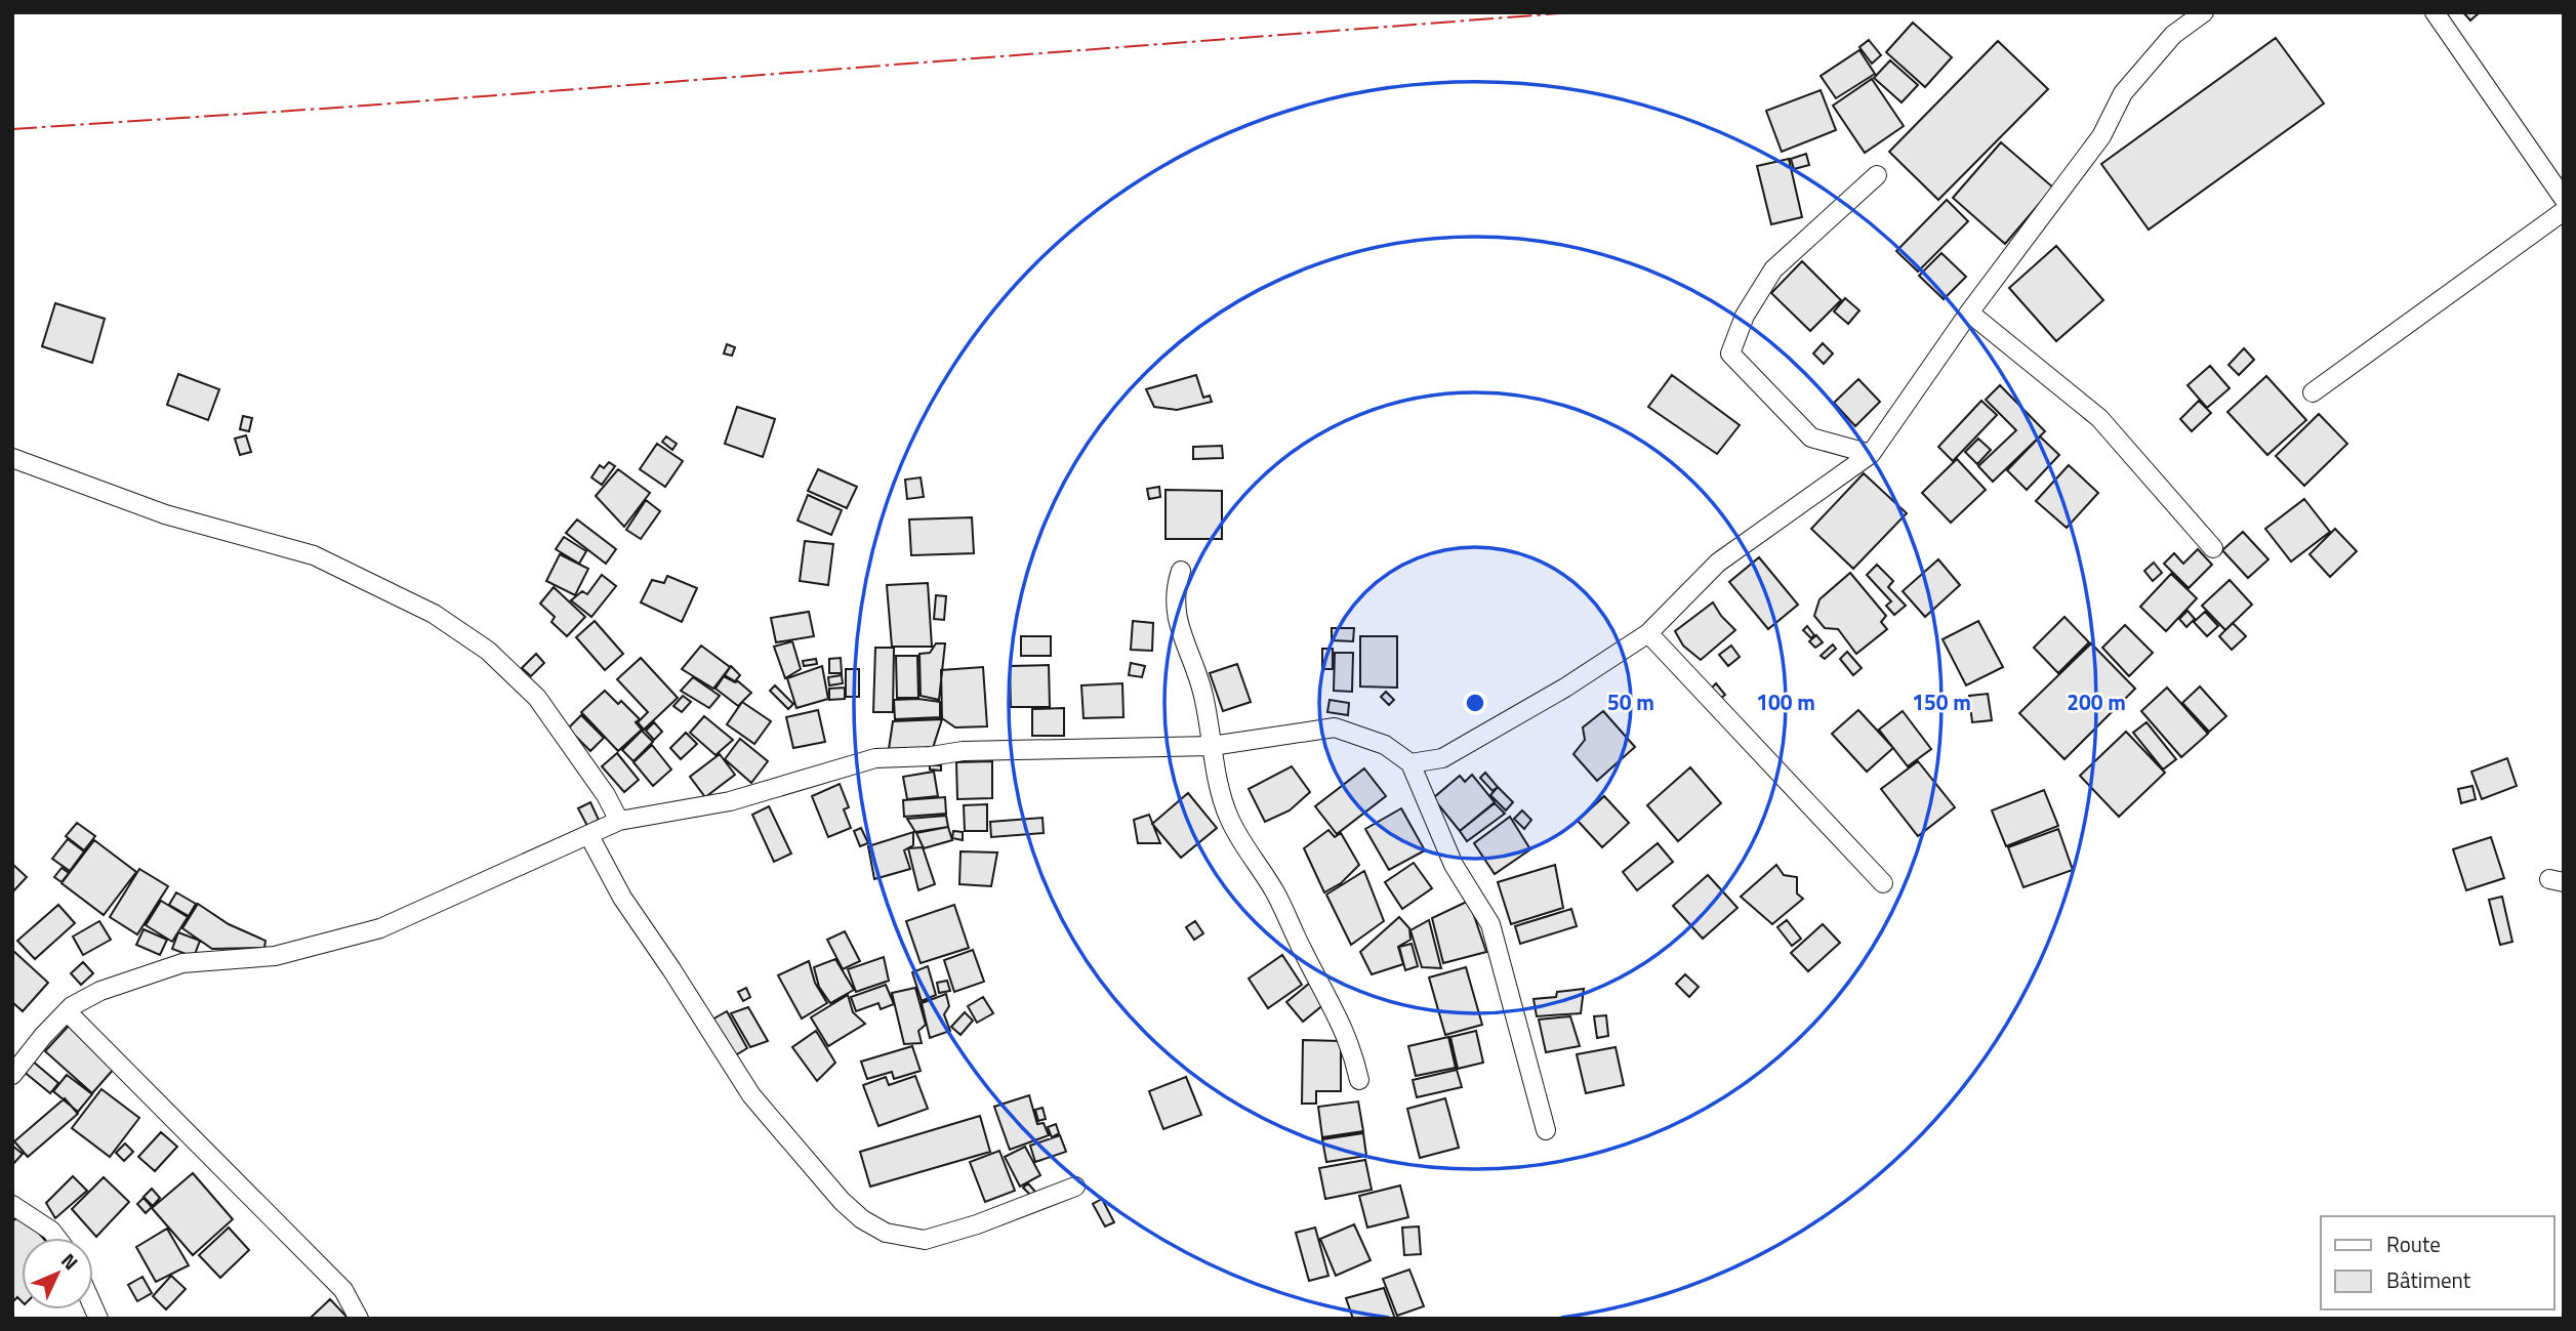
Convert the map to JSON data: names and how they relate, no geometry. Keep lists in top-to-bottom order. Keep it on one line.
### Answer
{"legend":["Route","Bâtiment"],"north":"top right","rings":["50 m","100 m","150 m","200 m"]}
